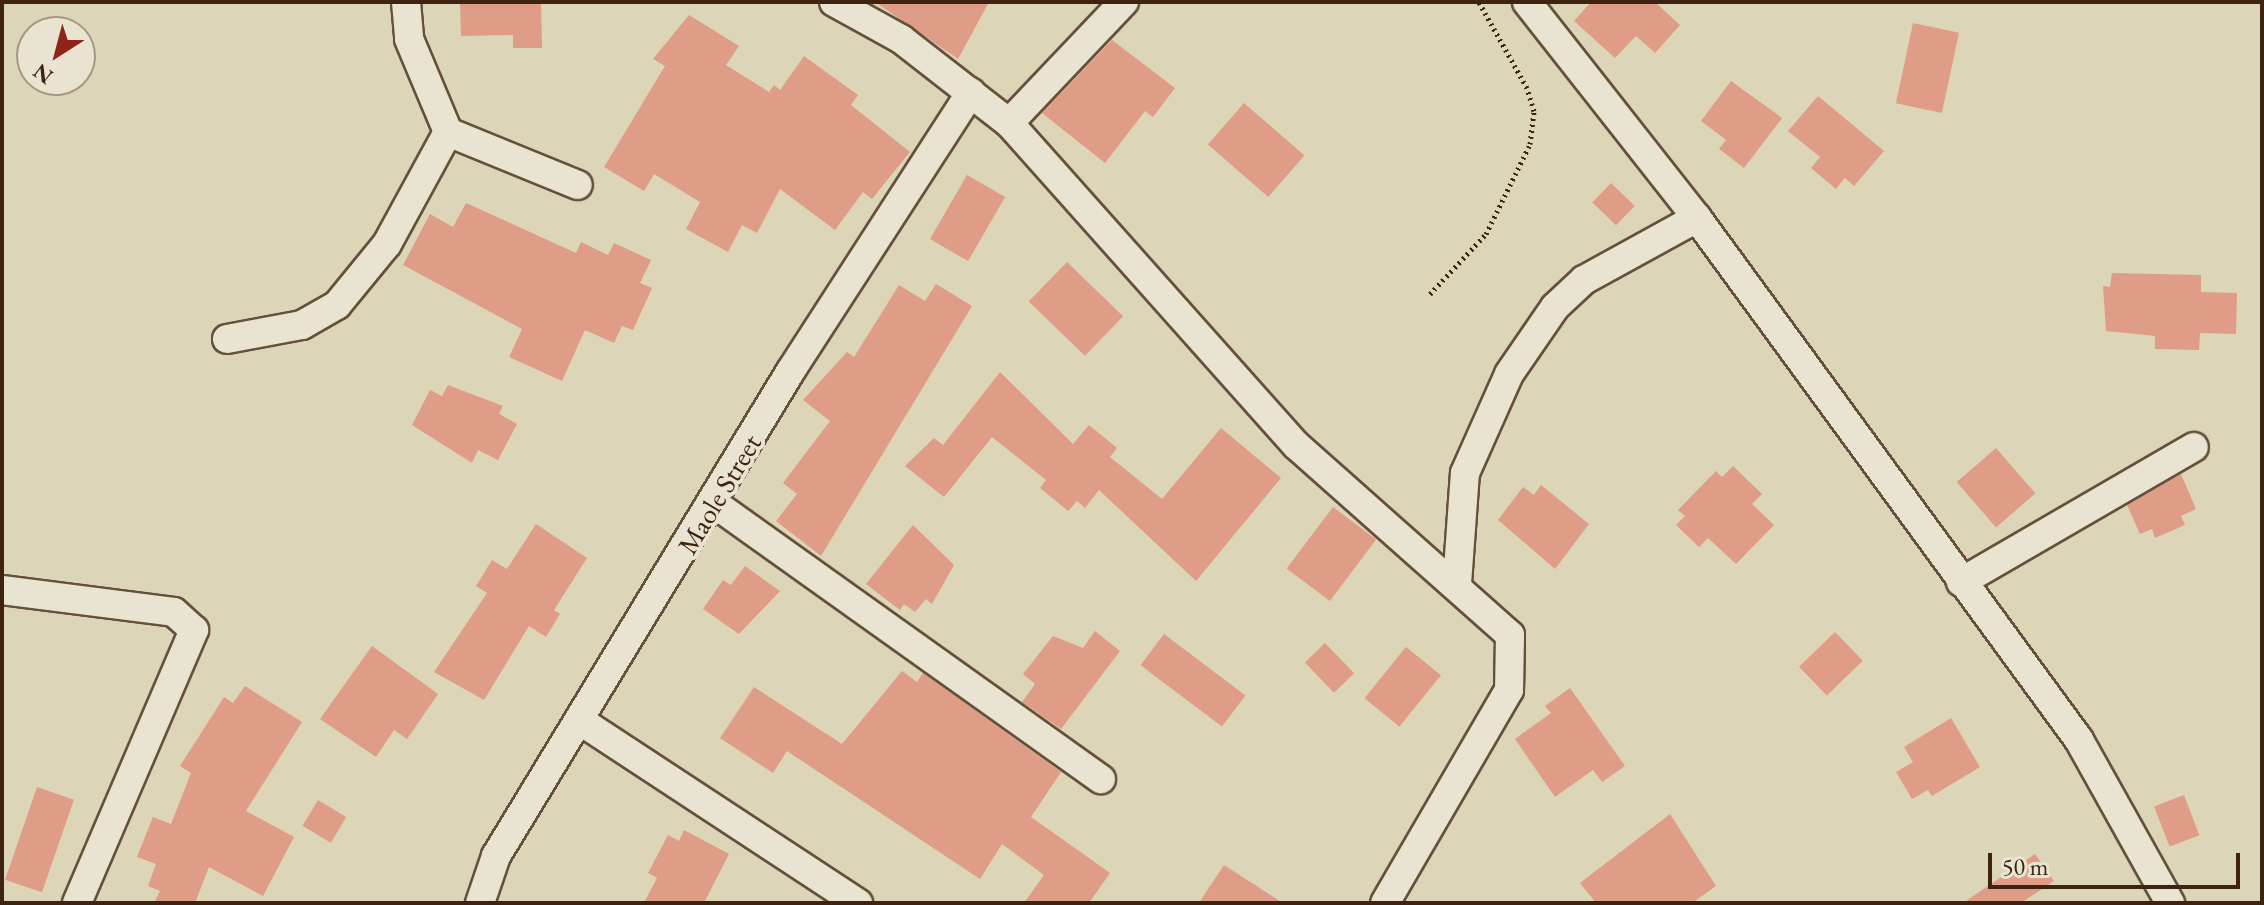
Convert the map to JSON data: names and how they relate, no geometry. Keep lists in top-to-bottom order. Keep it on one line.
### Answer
{"streets":{"street":["Maole Street"]},"scale_bar":"50 m","north":"bottom left"}
